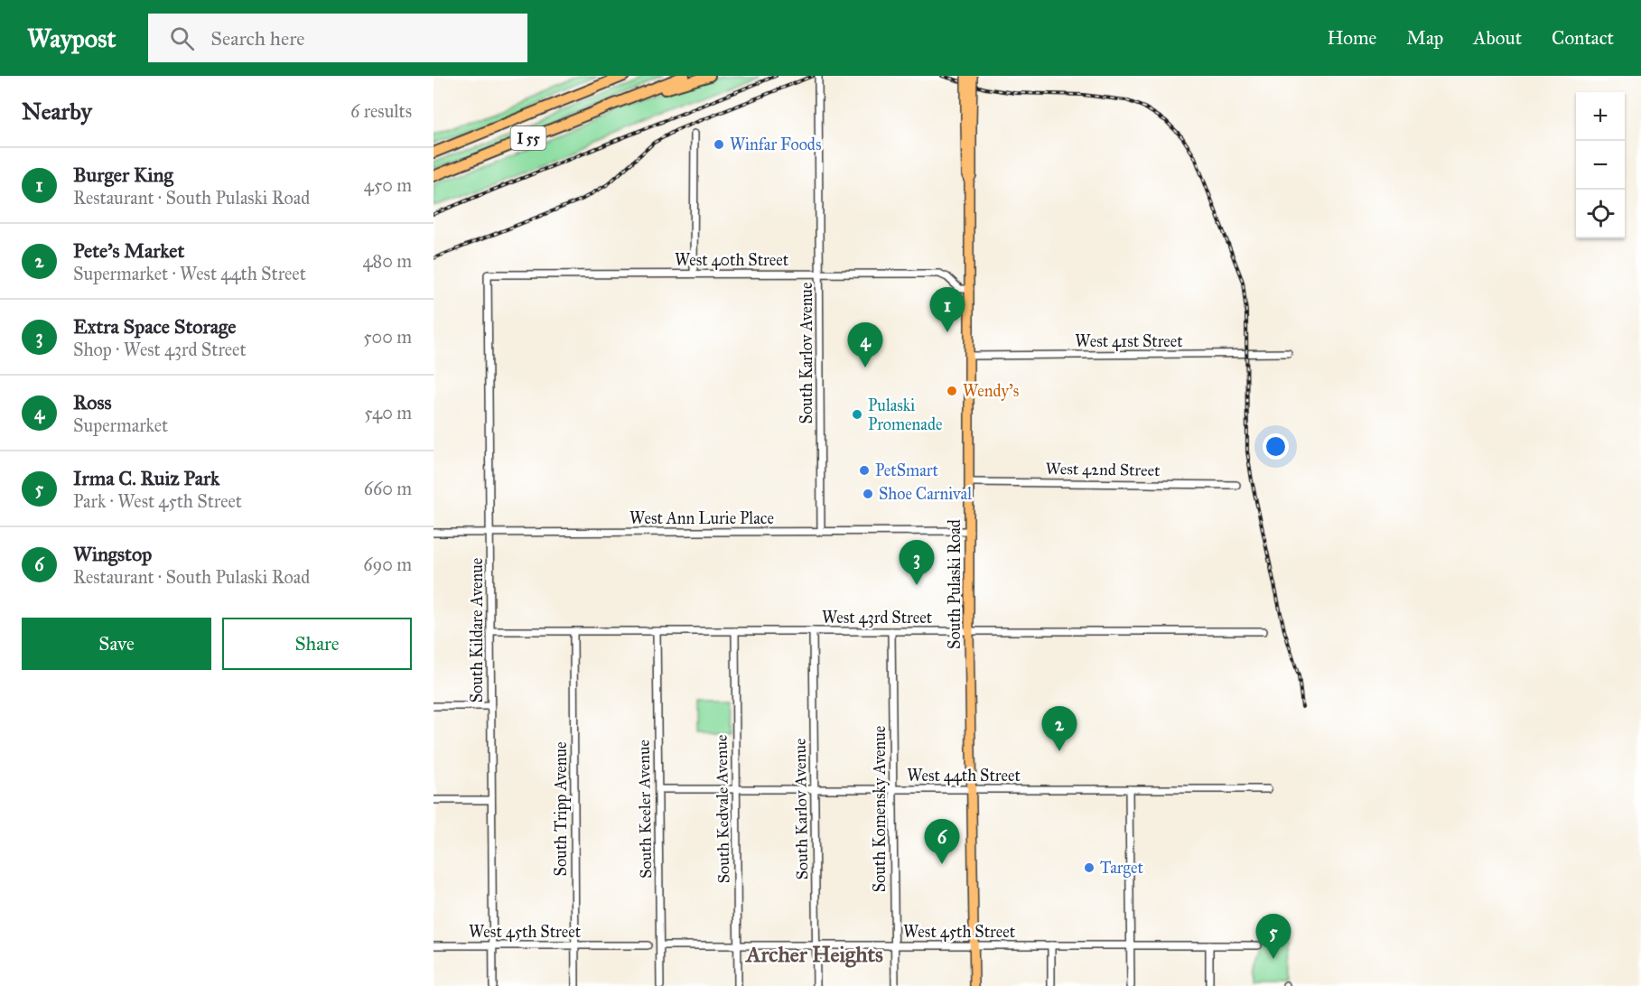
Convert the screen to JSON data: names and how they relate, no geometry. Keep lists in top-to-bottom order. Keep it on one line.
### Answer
{"streets":{"highway":["I 55"],"main road":["South Pulaski Road"],"street":["West 40th Street","West 41st Street","South Karlov Avenue","West 42nd Street","West Ann Lurie Place","West 43rd Street","South Kildare Avenue","West 44th Street","South Tripp Avenue","South Keeler Avenue","South Kedvale Avenue","South Komensky Avenue","West 45th Street"]},"crossings":[["West 40th Street","South Karlov Avenue"],["West 40th Street","South Pulaski Road"],["West 40th Street","South Kildare Avenue"],["West 41st Street","South Pulaski Road"],["South Karlov Avenue","West Ann Lurie Place"],["South Karlov Avenue","West 43rd Street"],["South Karlov Avenue","West 44th Street"],["South Karlov Avenue","West 45th Street"],["West 42nd Street","South Pulaski Road"],["West Ann Lurie Place","South Pulaski Road"],["West Ann Lurie Place","South Kildare Avenue"],["South Pulaski Road","West 43rd Street"],["South Pulaski Road","West 44th Street"],["South Pulaski Road","West 45th Street"],["West 43rd Street","South Kildare Avenue"],["West 43rd Street","South Tripp Avenue"],["West 43rd Street","South Keeler Avenue"],["West 43rd Street","South Kedvale Avenue"],["West 43rd Street","South Komensky Avenue"],["South Kildare Avenue","West 45th Street"],["West 44th Street","South Keeler Avenue"],["West 44th Street","South Kedvale Avenue"],["West 44th Street","South Komensky Avenue"],["South Tripp Avenue","West 45th Street"],["South Keeler Avenue","West 45th Street"],["South Kedvale Avenue","West 45th Street"],["South Komensky Avenue","West 45th Street"]],"districts":["Archer Heights"],"places":["Winfar Foods","Wendy's","Pulaski Promenade","PetSmart","Shoe Carnival","Target"],"page":{"header":"Waypost","search":"Search here","nav":["Home","Map","About","Contact"],"heading":["Nearby","6 results"],"map_buttons":["+","−"],"list":[{"mark":"1","name":"Burger King","note":"Restaurant · South Pulaski Road","value":"450 m"},{"mark":"2","name":"Pete's Market","note":"Supermarket · West 44th Street","value":"480 m"},{"mark":"3","name":"Extra Space Storage","note":"Shop · West 43rd Street","value":"500 m"},{"mark":"4","name":"Ross","note":"Supermarket","value":"540 m"},{"mark":"5","name":"Irma C. Ruiz Park","note":"Park · West 45th Street","value":"660 m"},{"mark":"6","name":"Wingstop","note":"Restaurant · South Pulaski Road","value":"690 m"}],"pins":["1","4","3","2","6","5"],"buttons":["Save","Share"]}}
